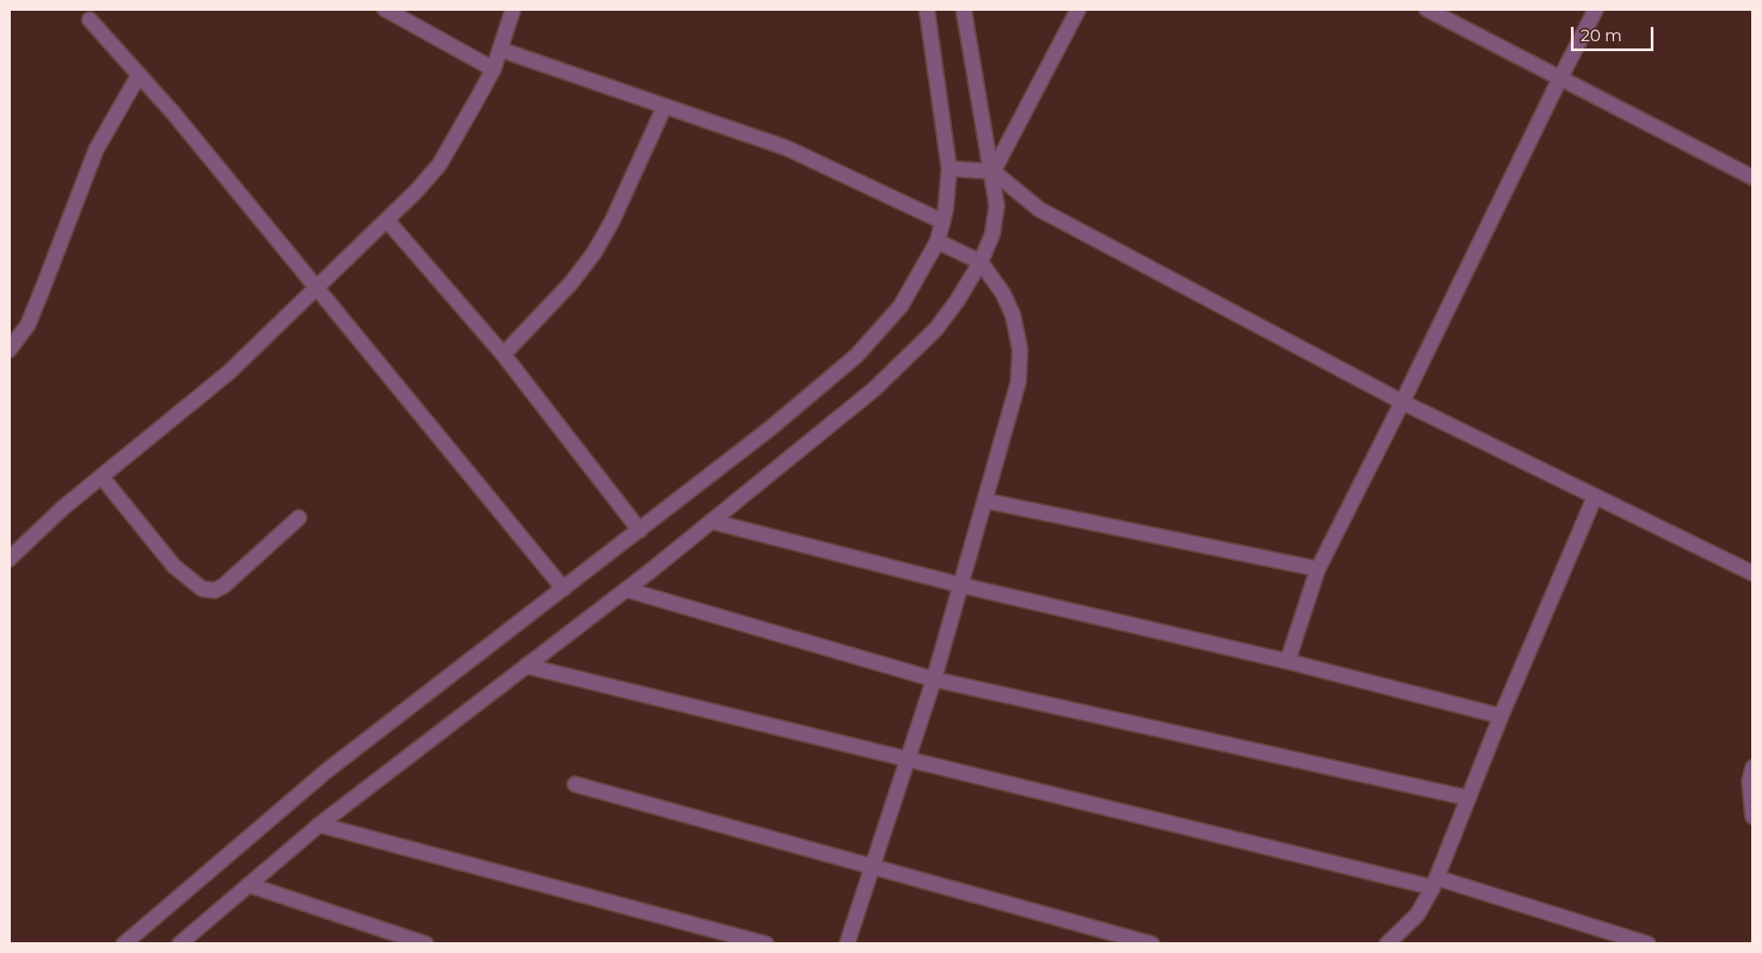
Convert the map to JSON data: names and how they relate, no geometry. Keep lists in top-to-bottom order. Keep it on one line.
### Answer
{"scale_bar":"20 m"}
